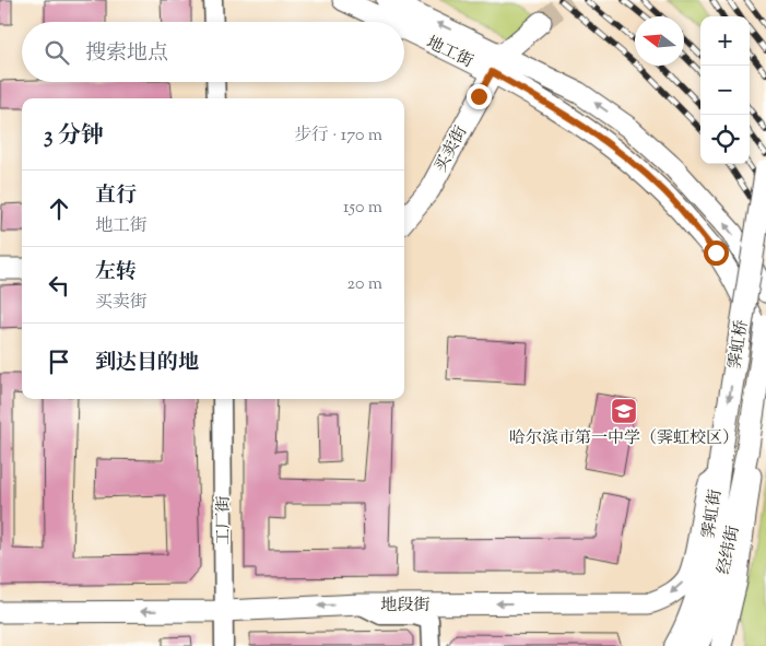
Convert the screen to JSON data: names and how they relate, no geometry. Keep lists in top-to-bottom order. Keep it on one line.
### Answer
{"streets":{"main road":["地工街","买卖街","霁虹桥","霁虹街","经纬街","地段街"],"street":["工厂街"]},"crossings":[["地工街","买卖街"],["霁虹桥","霁虹街"],["霁虹桥","经纬街"],["霁虹桥","地段街"],["霁虹街","经纬街"],["霁虹街","地段街"],["工厂街","地段街"]],"one_way":["地段街"],"places":{"school or university":["哈尔滨市第一中学（霁虹校区）"]},"north":"left","page":{"map_buttons":["+","−"],"search":"搜索地点","heading":["3 分钟","步行 · 170 m"],"list":[["直行","地工街","150 m"],["左转","买卖街","20 m"],"到达目的地"]}}
